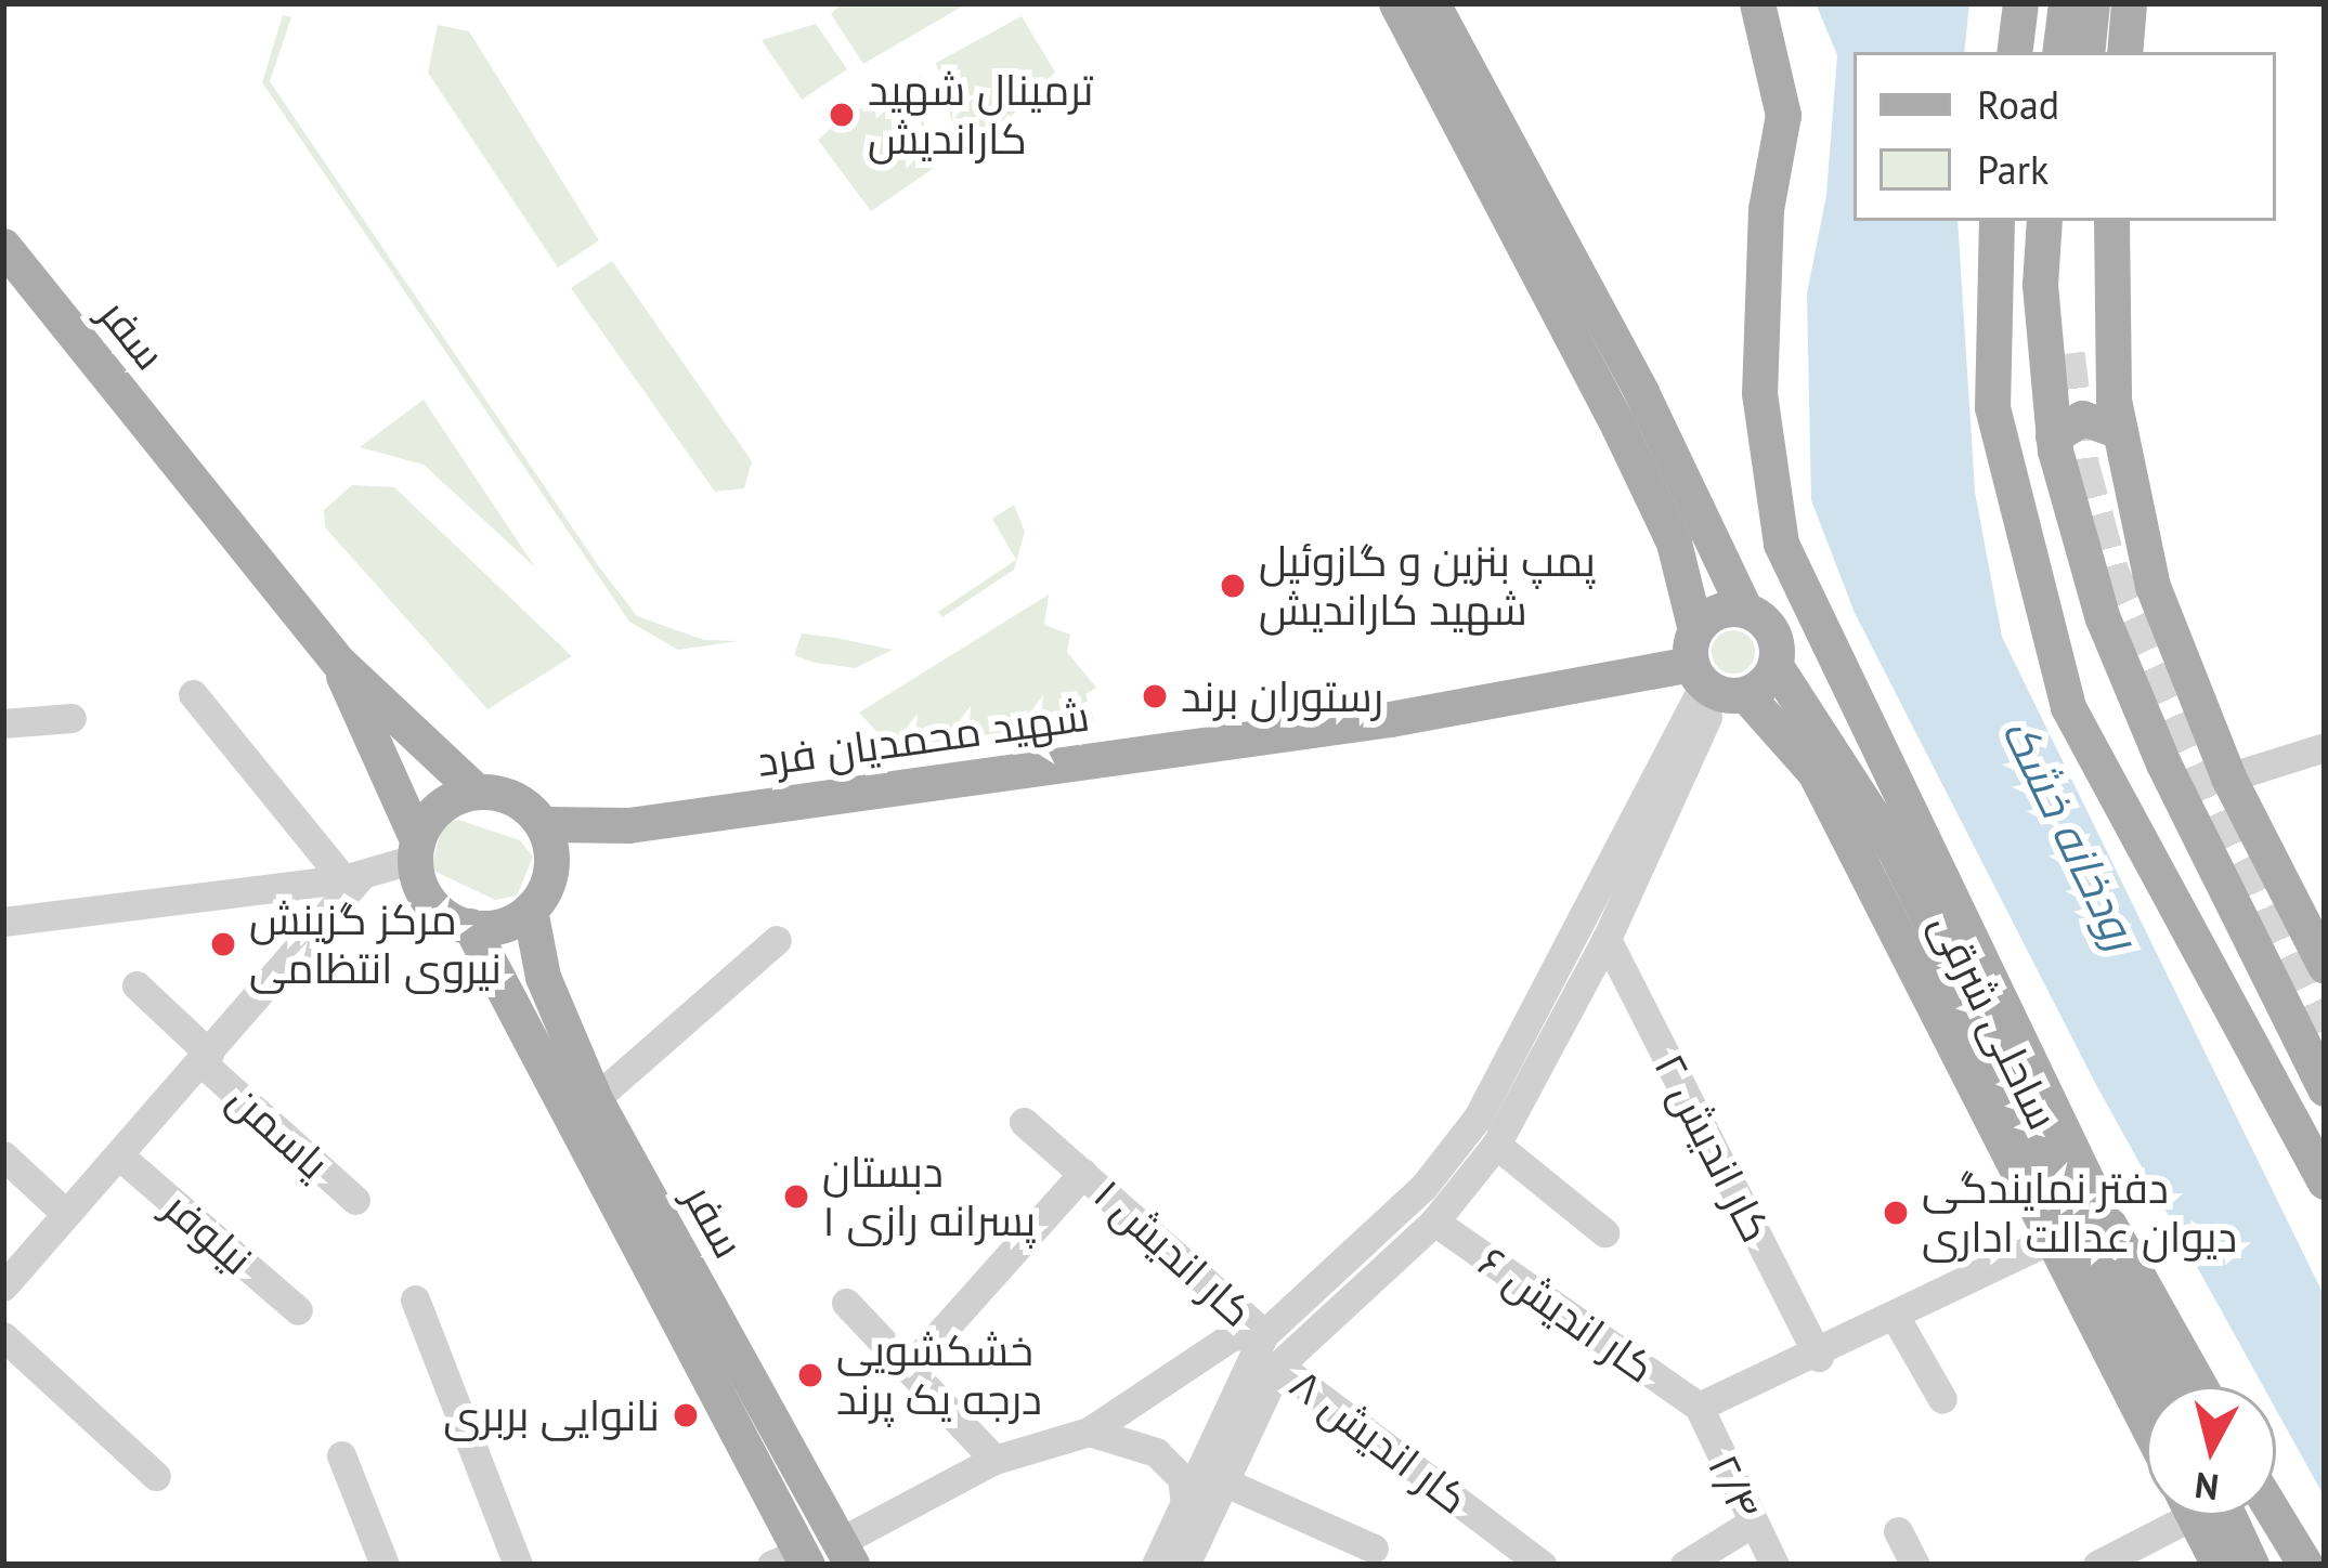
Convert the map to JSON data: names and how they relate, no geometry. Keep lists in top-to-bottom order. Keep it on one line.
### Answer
{"streets":{"main road":["سفر","شهید محمدیان فرد","ساحلی شرقی"],"street":["یاسمن","۲ کار اندیش","نیلوفر","۱ کار اندیش","۶ کار اندیش","۸ کار اندیش","۲/۴"]},"crossings":[["شهید محمدیان فرد","ساحلی شرقی"],["۶ کار اندیش","۲/۴"]],"water":["رودخانه خشک"],"places":["ترمینال شهید کاراندیش","پمپ بنزین و گازوئیل شهید کاراندیش","رستوران برند","مرکز گزینش نیروی انتظامی","دبستان پسرانه رازی ۱","دفتر نمایندگی دیوان عدالت اداری","خشکشویی درجه یک پرند","نانوایی بربری"],"legend":["Road","Park"],"north":"bottom"}
